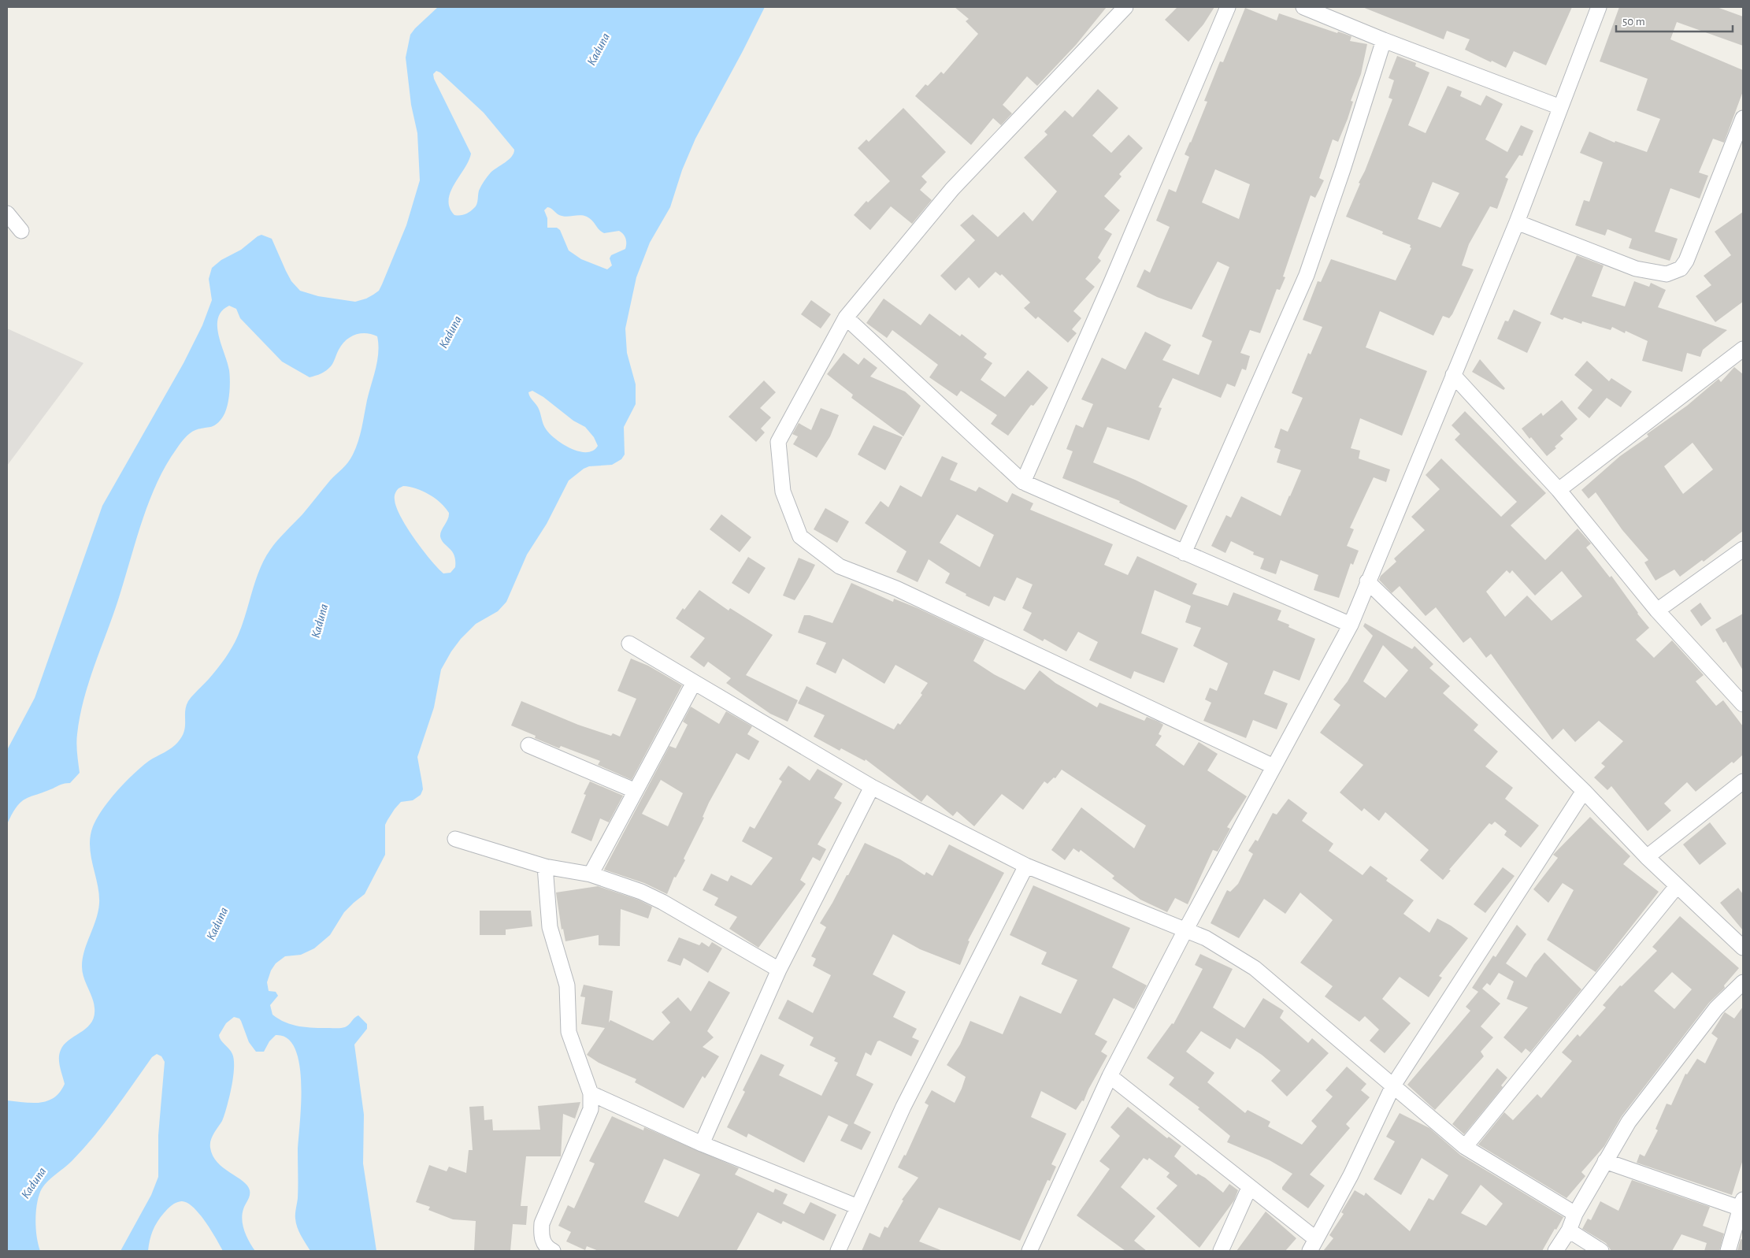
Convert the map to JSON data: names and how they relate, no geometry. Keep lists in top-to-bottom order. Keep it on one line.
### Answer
{"water":["Kaduna"],"scale_bar":"50 m"}
